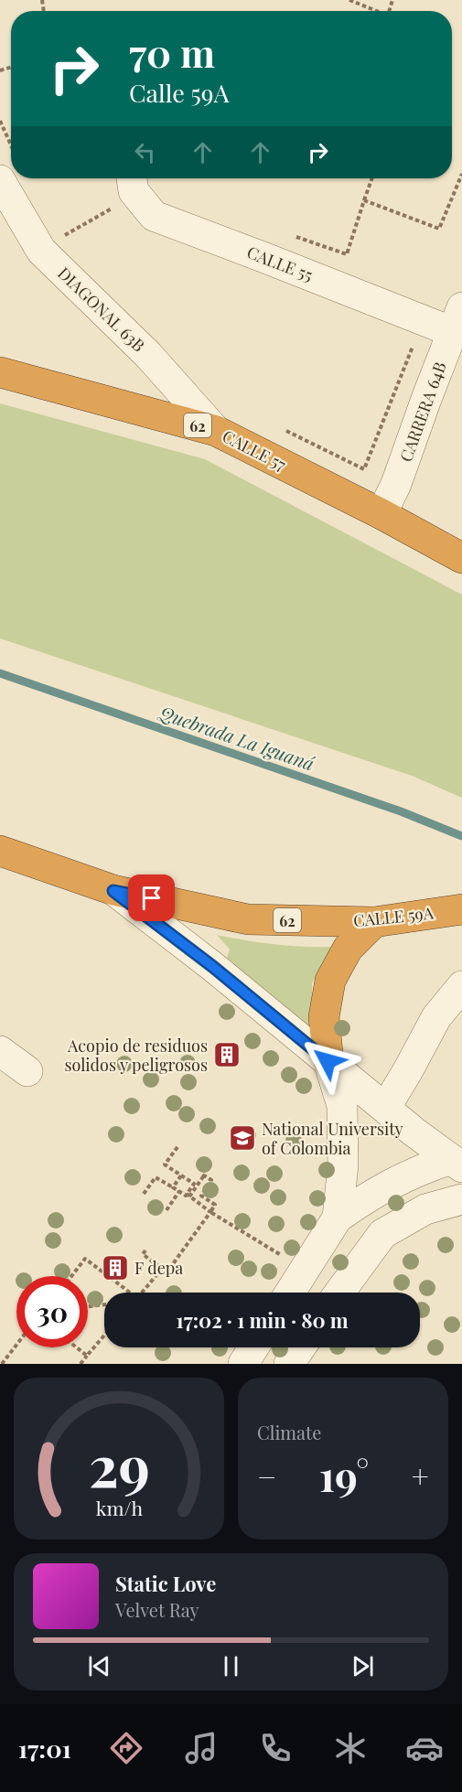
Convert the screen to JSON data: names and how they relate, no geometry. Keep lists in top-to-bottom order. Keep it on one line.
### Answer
{"streets":{"highway":["62","CALLE 57","CALLE 59A"],"street":["CALLE 55","DIAGONAL 63B","CARRERA 64B"]},"crossings":[["CALLE 55","CARRERA 64B"],["DIAGONAL 63B","CALLE 57"],["CARRERA 64B","CALLE 57"],["62","CALLE 59A"]],"water":["Quebrada La Iguaná"],"places":{"building":["Acopio de residuos solidos y peligrosos","F depa"],"school or university":["National University of Colombia"]},"page":{"turn":["70 m","Calle 59A"],"limit":"30","trip":"17:02 · 1 min · 80 m","tile":"Climate","heat":["−","19°","+"],"song":["Static Love","Velvet Ray"],"tabs":"17:01","gauge":["29","km/h"]}}
